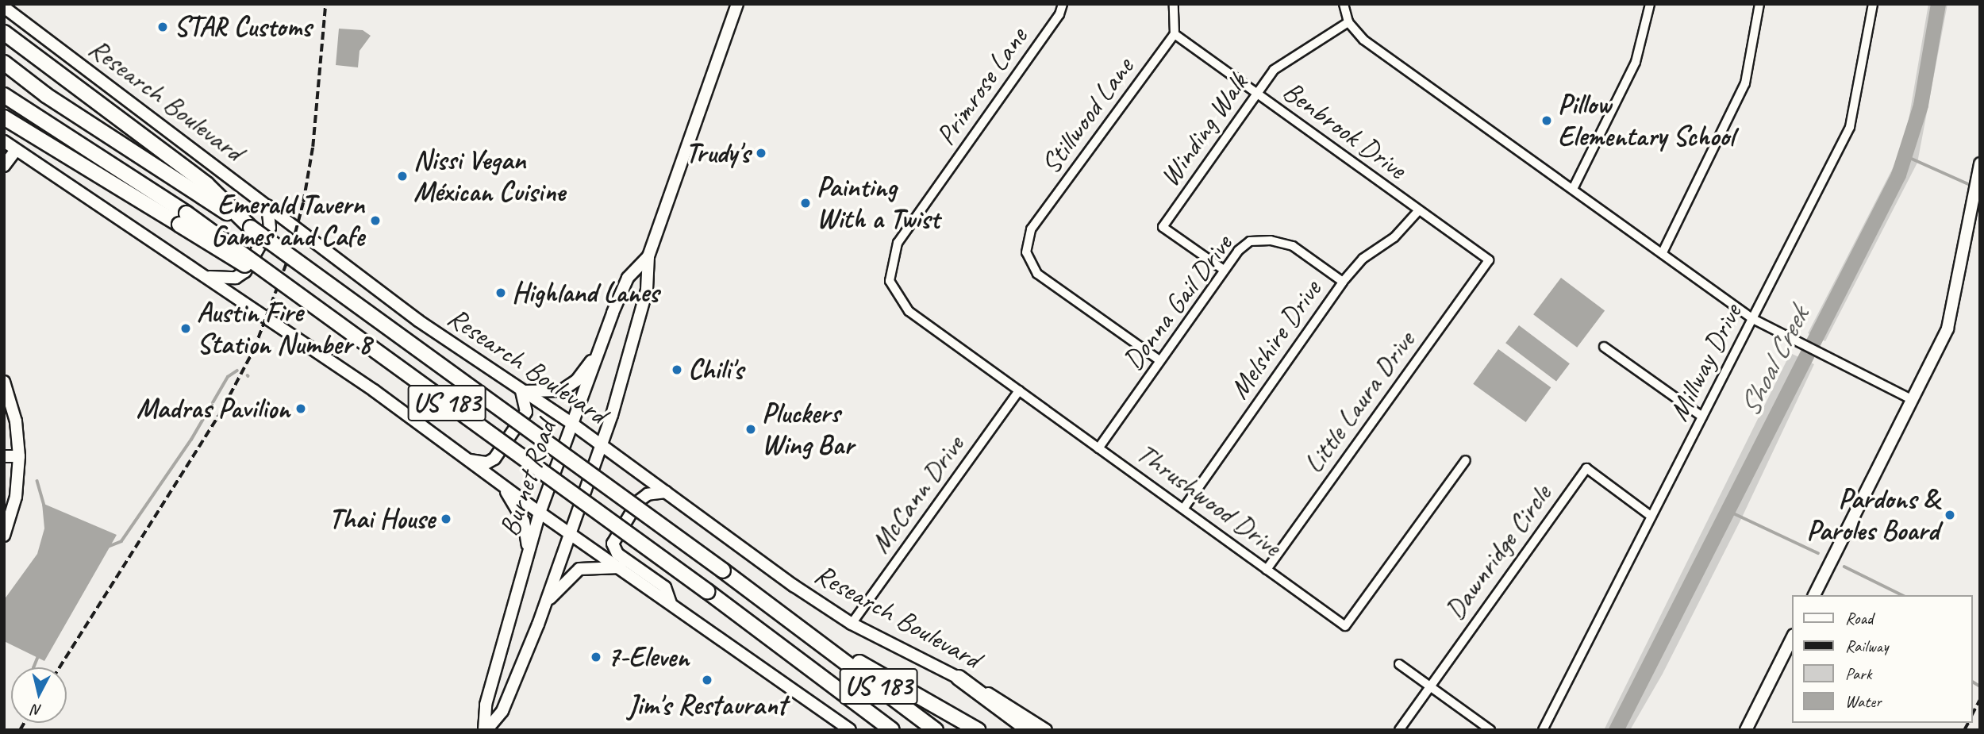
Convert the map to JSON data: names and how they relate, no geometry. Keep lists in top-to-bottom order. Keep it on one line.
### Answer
{"streets":{"highway":["US 183"],"main road":["Research Boulevard","Burnet Road"],"street":["Primrose Lane","Stillwood Lane","Winding Walk","Benbrook Drive","Donna Gail Drive","Melshire Drive","Millway Drive","Little Laura Drive","McCann Drive","Thrushwood Drive","Dawnridge Circle"]},"crossings":[["Primrose Lane","Thrushwood Drive"],["Research Boulevard","Burnet Road"],["Research Boulevard","McCann Drive"],["Stillwood Lane","Benbrook Drive"],["Stillwood Lane","Donna Gail Drive"],["Winding Walk","Benbrook Drive"],["Winding Walk","Donna Gail Drive"],["Benbrook Drive","Melshire Drive"],["Benbrook Drive","Little Laura Drive"],["Donna Gail Drive","Melshire Drive"],["Donna Gail Drive","Thrushwood Drive"],["Melshire Drive","Thrushwood Drive"],["Millway Drive","Dawnridge Circle"],["Little Laura Drive","Thrushwood Drive"],["McCann Drive","Thrushwood Drive"]],"water":["Shoal Creek"],"places":["STAR Customs","Pillow Elementary School","Trudy's","Nissi Vegan Méxican Cuisine","Painting With a Twist","Emerald Tavern Games and Cafe","Highland Lanes","Austin Fire Station Number 8","Chili's","Madras Pavilion","Pluckers Wing Bar","Pardons & Paroles Board","Thai House","7-Eleven","Jim's Restaurant"],"legend":["Road","Railway","Park","Water"],"north":"bottom"}
